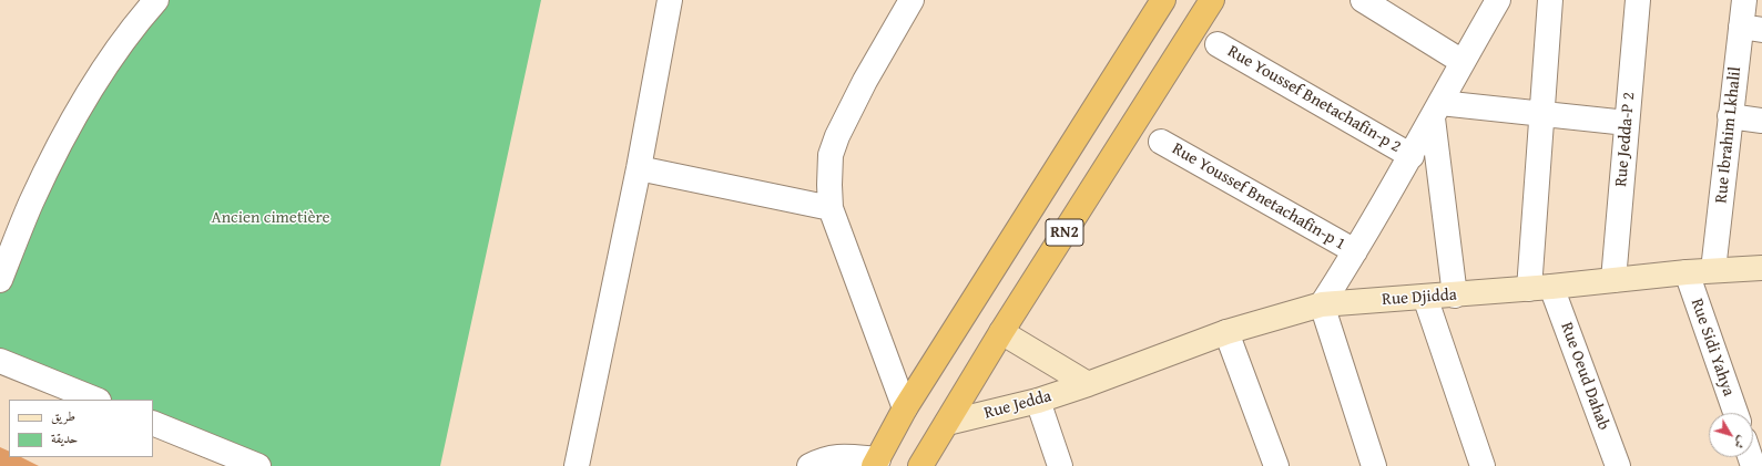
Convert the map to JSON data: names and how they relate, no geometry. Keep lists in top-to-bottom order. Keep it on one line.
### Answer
{"streets":{"highway":["RN2"],"street":["Rue Youssef Bnetachafin-p 2","Rue Ibrahim Lkhalil","Rue Jedda-P 2","Rue Youssef Bnetachafin-p 1","Rue Djidda","Rue Sidi Yahya","Rue Oeud Dahab","Rue Jedda"]},"crossings":[["Rue Ibrahim Lkhalil","Rue Djidda"],["Rue Jedda-P 2","Rue Djidda"],["RN2","Rue Jedda"],["Rue Djidda","Rue Sidi Yahya"],["Rue Djidda","Rue Oeud Dahab"],["Rue Djidda","Rue Jedda"]],"parks":["Ancien cimetière"],"legend":["طريق","حديقة"],"north":"bottom right"}
